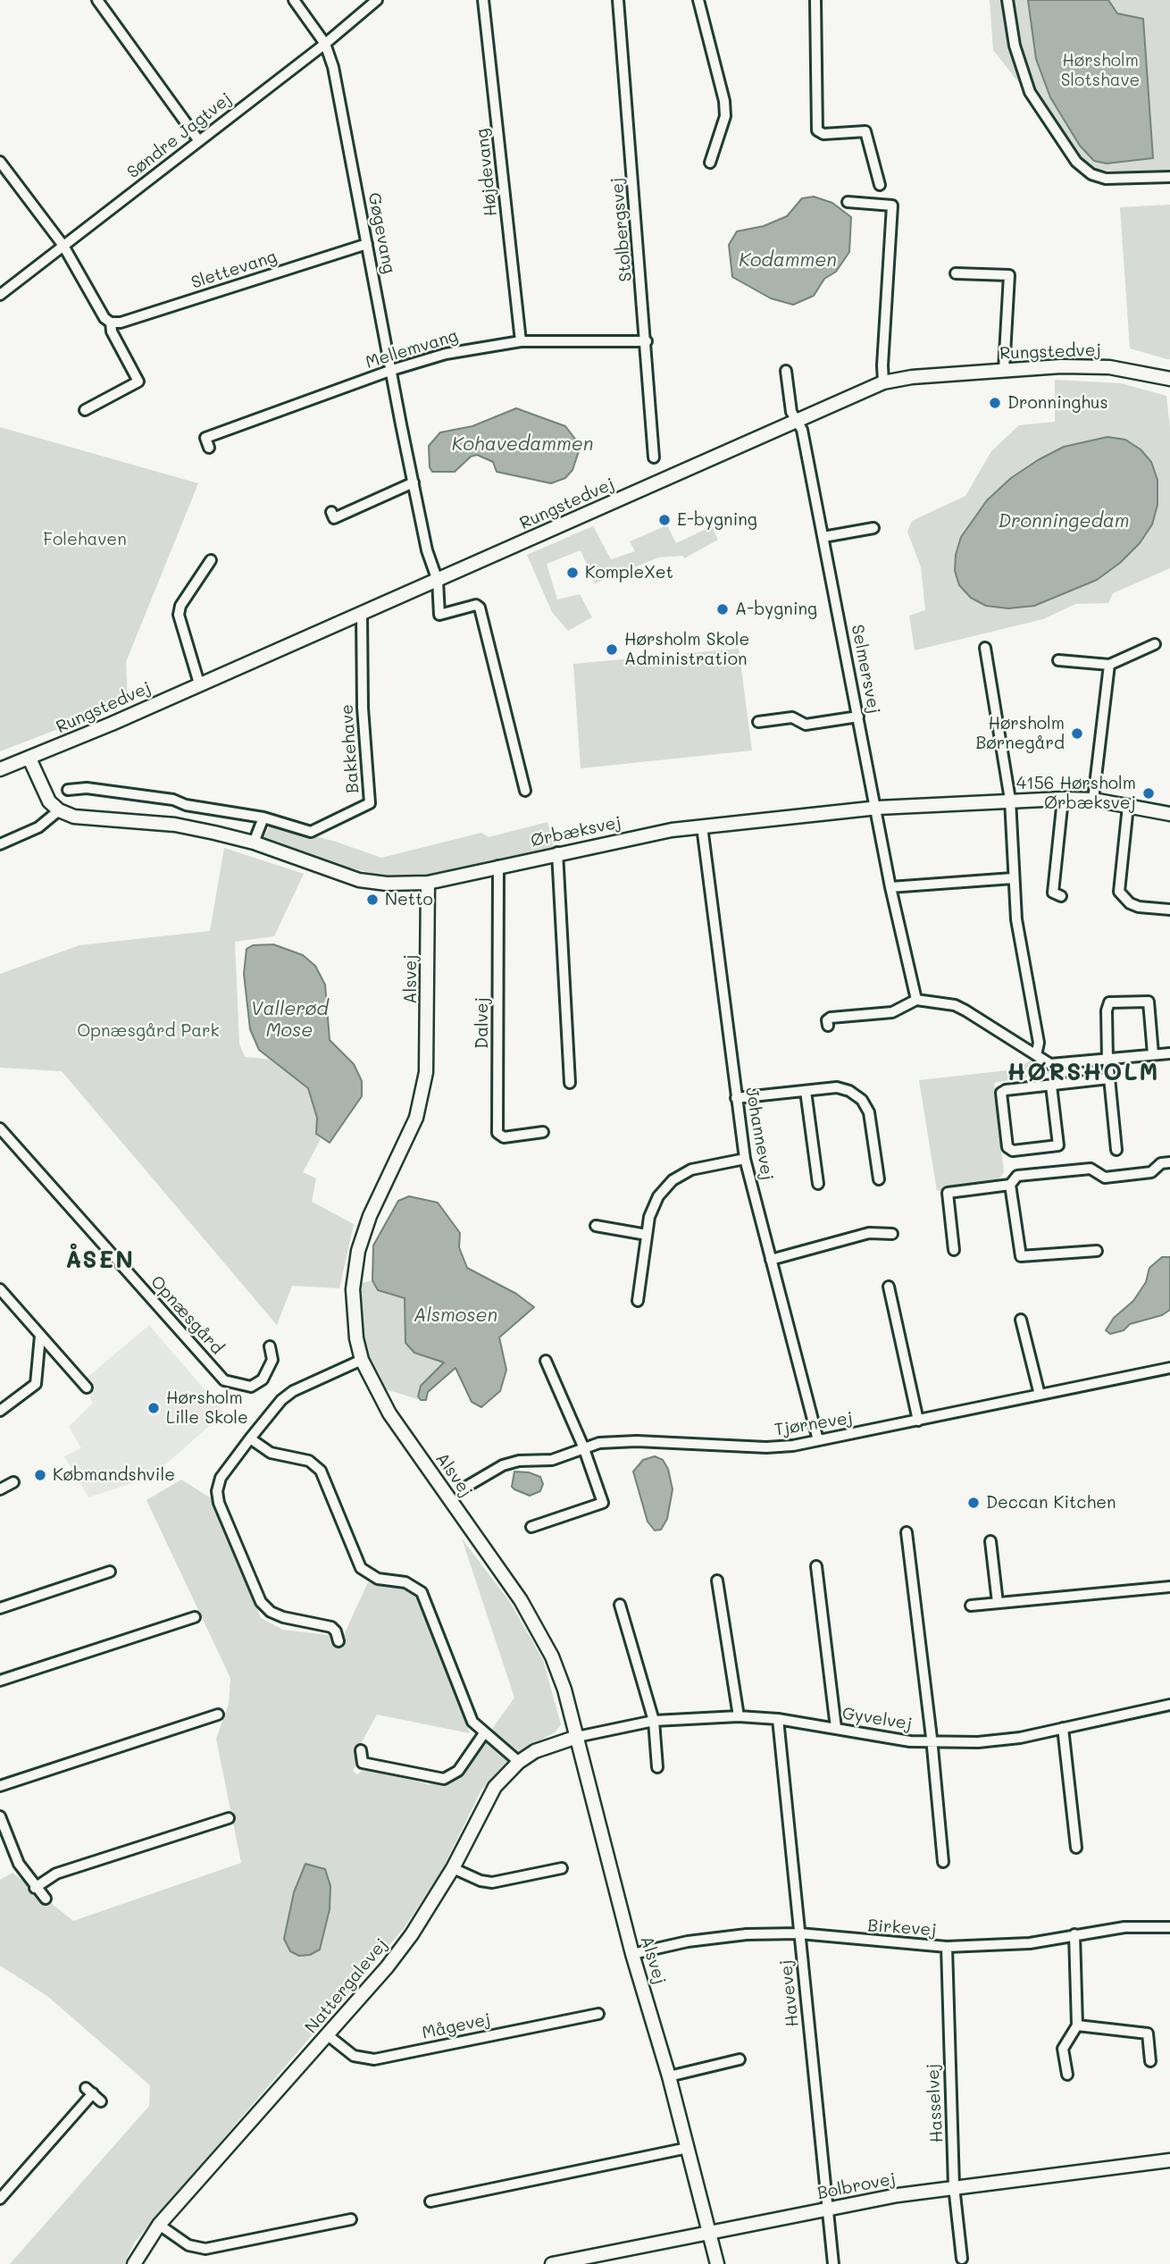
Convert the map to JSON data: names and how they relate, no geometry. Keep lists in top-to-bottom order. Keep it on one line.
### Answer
{"streets":{"street":["Søndre Jagtvej","Højdevang","Stolbergsvej","Gøgevang","Slettevang","Mellemvang","Rungstedvej","Selmersvej","Bakkehave","Ørbæksvej","Alsvej","Dalvej","Johannevej","Opnæsgård","Tjørnevej","Gyvelvej","Birkevej","Nattergalevej","Havevej","Mågevej","Hasselvej","Bolbrovej"]},"crossings":[["Søndre Jagtvej","Gøgevang"],["Højdevang","Mellemvang"],["Stolbergsvej","Mellemvang"],["Gøgevang","Slettevang"],["Gøgevang","Mellemvang"],["Gøgevang","Rungstedvej"],["Rungstedvej","Selmersvej"],["Rungstedvej","Bakkehave"],["Selmersvej","Ørbæksvej"],["Ørbæksvej","Alsvej"],["Ørbæksvej","Dalvej"],["Ørbæksvej","Johannevej"],["Alsvej","Gyvelvej"],["Alsvej","Birkevej"],["Alsvej","Nattergalevej"],["Alsvej","Bolbrovej"],["Johannevej","Tjørnevej"],["Gyvelvej","Nattergalevej"],["Gyvelvej","Havevej"],["Birkevej","Havevej"],["Birkevej","Hasselvej"],["Nattergalevej","Mågevej"],["Havevej","Bolbrovej"],["Hasselvej","Bolbrovej"]],"districts":["HØRSHOLM","ÅSEN"],"water":["Kodammen","Kohavedammen","Dronningedam","Vallerød Mose","Alsmosen"],"parks":["Hørsholm Slotshave","Folehaven","Opnæsgård Park"],"places":["Dronninghus","E-bygning","KompleXet","A-bygning","Hørsholm Skole Administration","Hørsholm Børnegård","4156 Hørsholm Ørbæksvej","Netto","Hørsholm Lille Skole","Købmandshvile","Deccan Kitchen"]}
